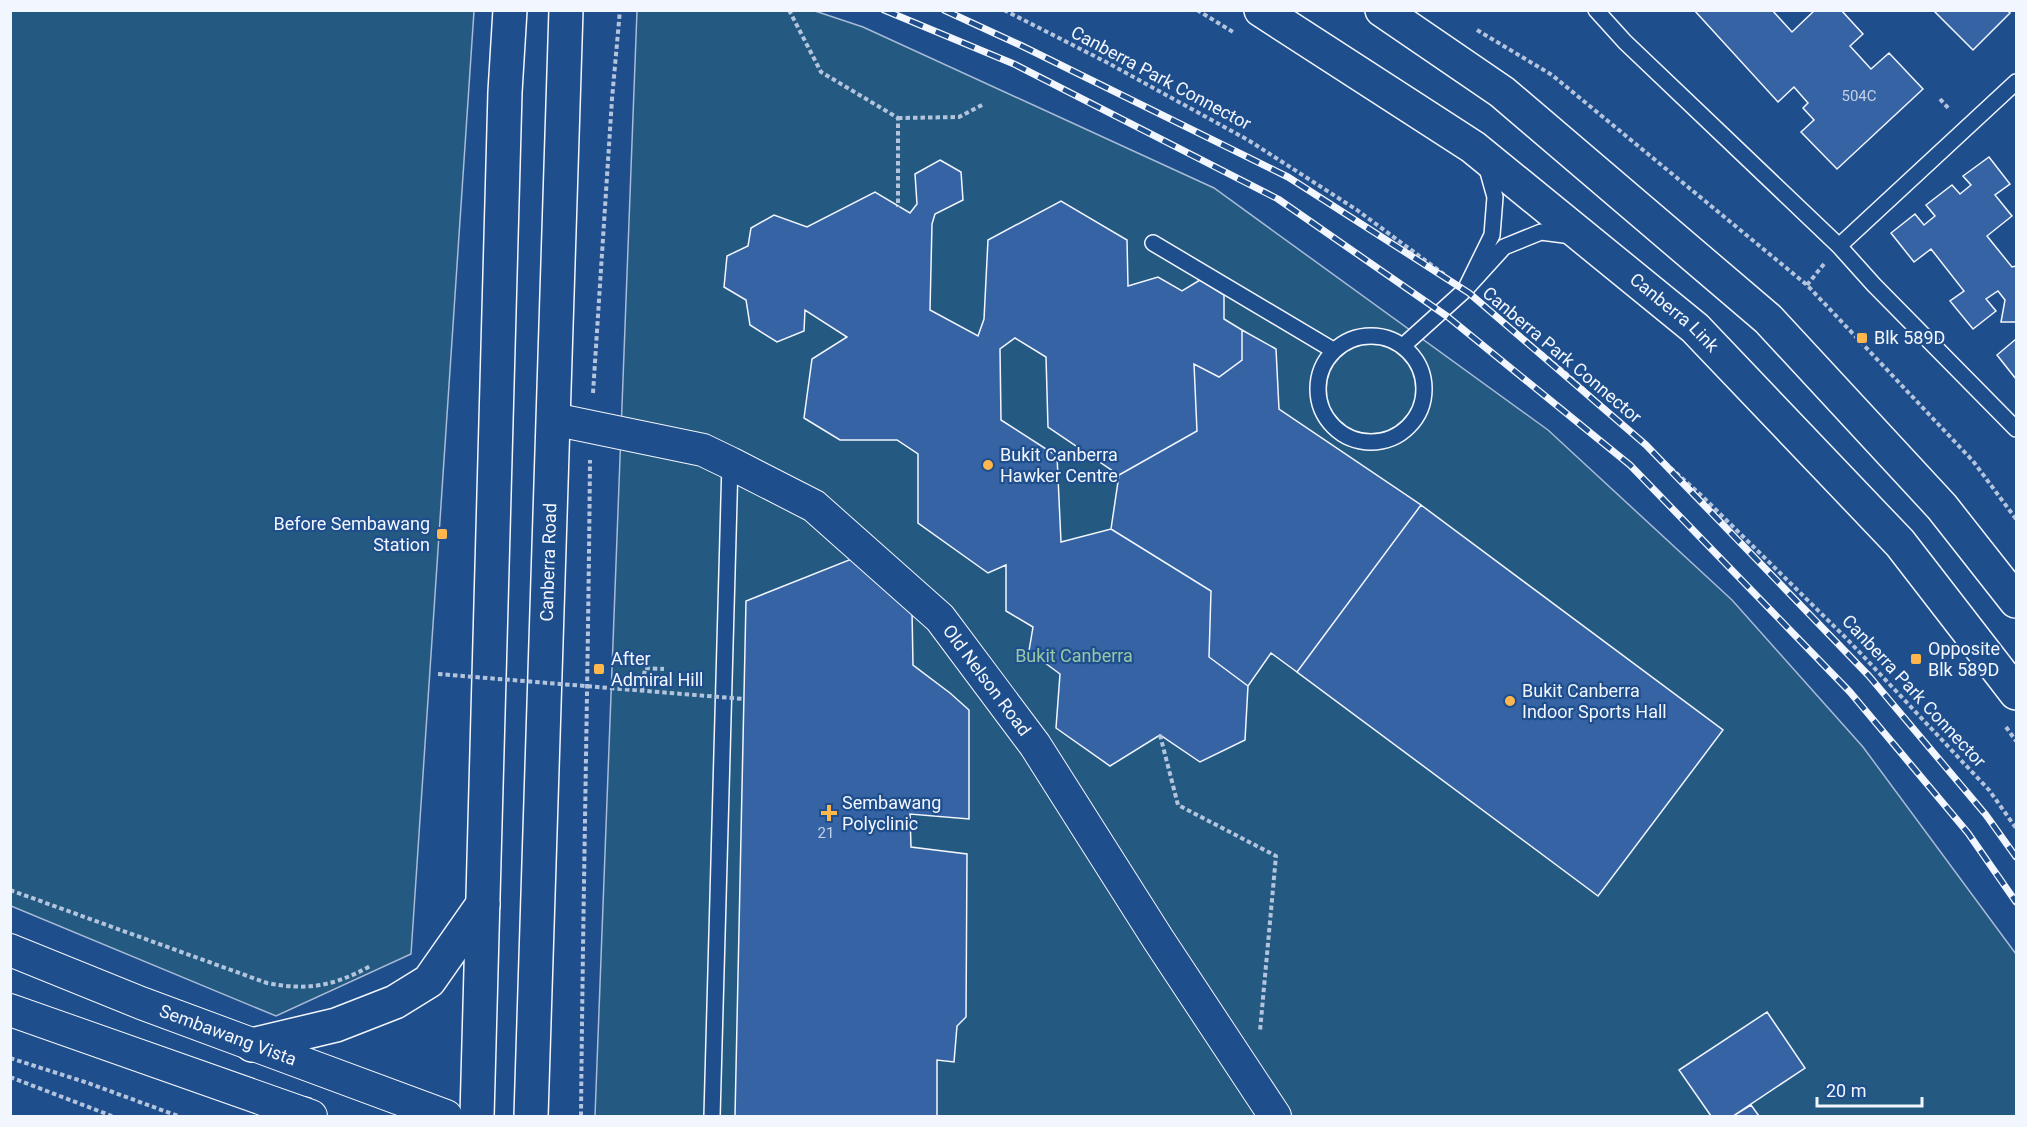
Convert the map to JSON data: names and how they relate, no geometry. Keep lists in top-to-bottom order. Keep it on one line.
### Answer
{"streets":{"main road":["Canberra Link","Canberra Road"],"street":["Old Nelson Road","Sembawang Vista"],"path":["Canberra Park Connector"]},"crossings":[["Canberra Road","Old Nelson Road"]],"parks":["Bukit Canberra"],"places":{"transit":["Blk 589D","Before Sembawang Station","Opposite Blk 589D","After Admiral Hill"],"other":["Bukit Canberra Hawker Centre","Bukit Canberra Indoor Sports Hall"],"health":["Sembawang Polyclinic"]},"house_numbers":["504C","21"],"scale_bar":"20 m"}
